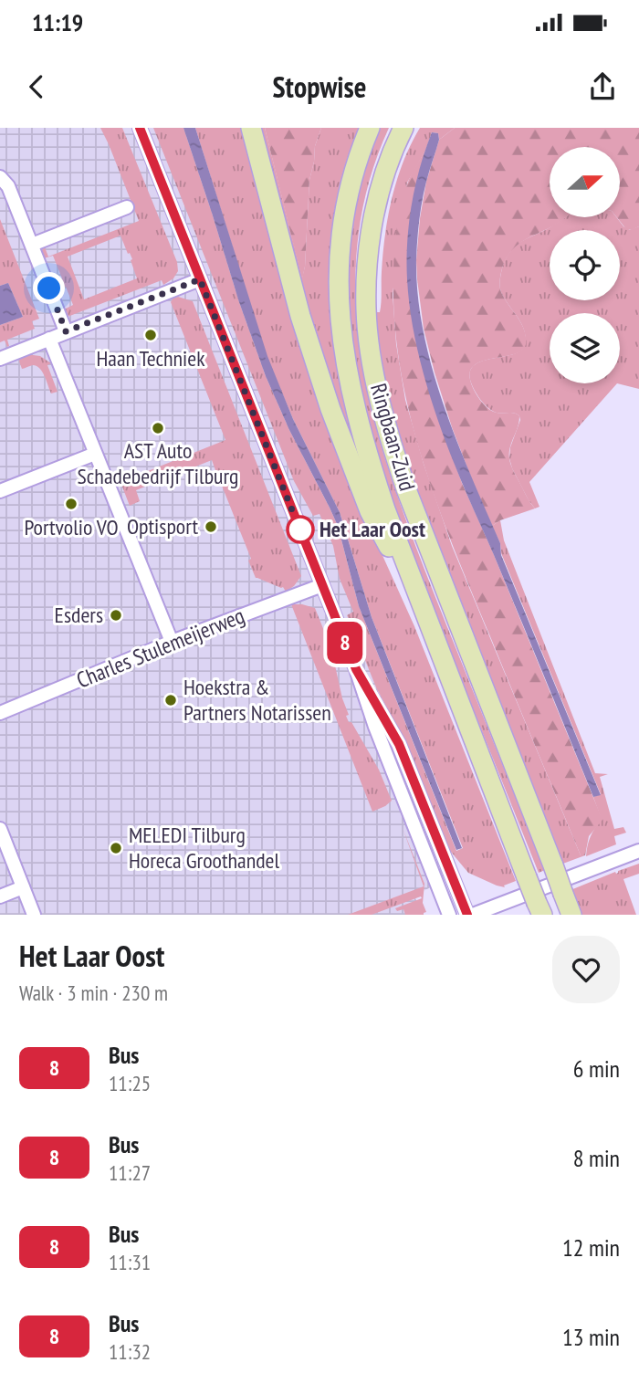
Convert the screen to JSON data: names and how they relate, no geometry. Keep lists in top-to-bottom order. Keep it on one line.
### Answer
{"streets":{"main road":["Ringbaan-Zuid"],"street":["Charles Stulemeijerweg"]},"places":["Haan Techniek","AST Auto Schadebedrijf Tilburg","Portvolio VO","Optisport","Het Laar Oost","Esders","Hoekstra & Partners Notarissen","MELEDI Tilburg Horeca Groothandel"],"lines":["bus line 8"],"north":"right","page":{"status":"11:19","header":"Stopwise","on_map":"8","heading":["Het Laar Oost","Walk · 3 min · 230 m"],"list":[{"mark":"8","name":"Bus","note":"11:25","value":"6 min"},{"mark":"8","name":"Bus","note":"11:27","value":"8 min"},{"mark":"8","name":"Bus","note":"11:31","value":"12 min"},{"mark":"8","name":"Bus","note":"11:32","value":"13 min"}]}}
